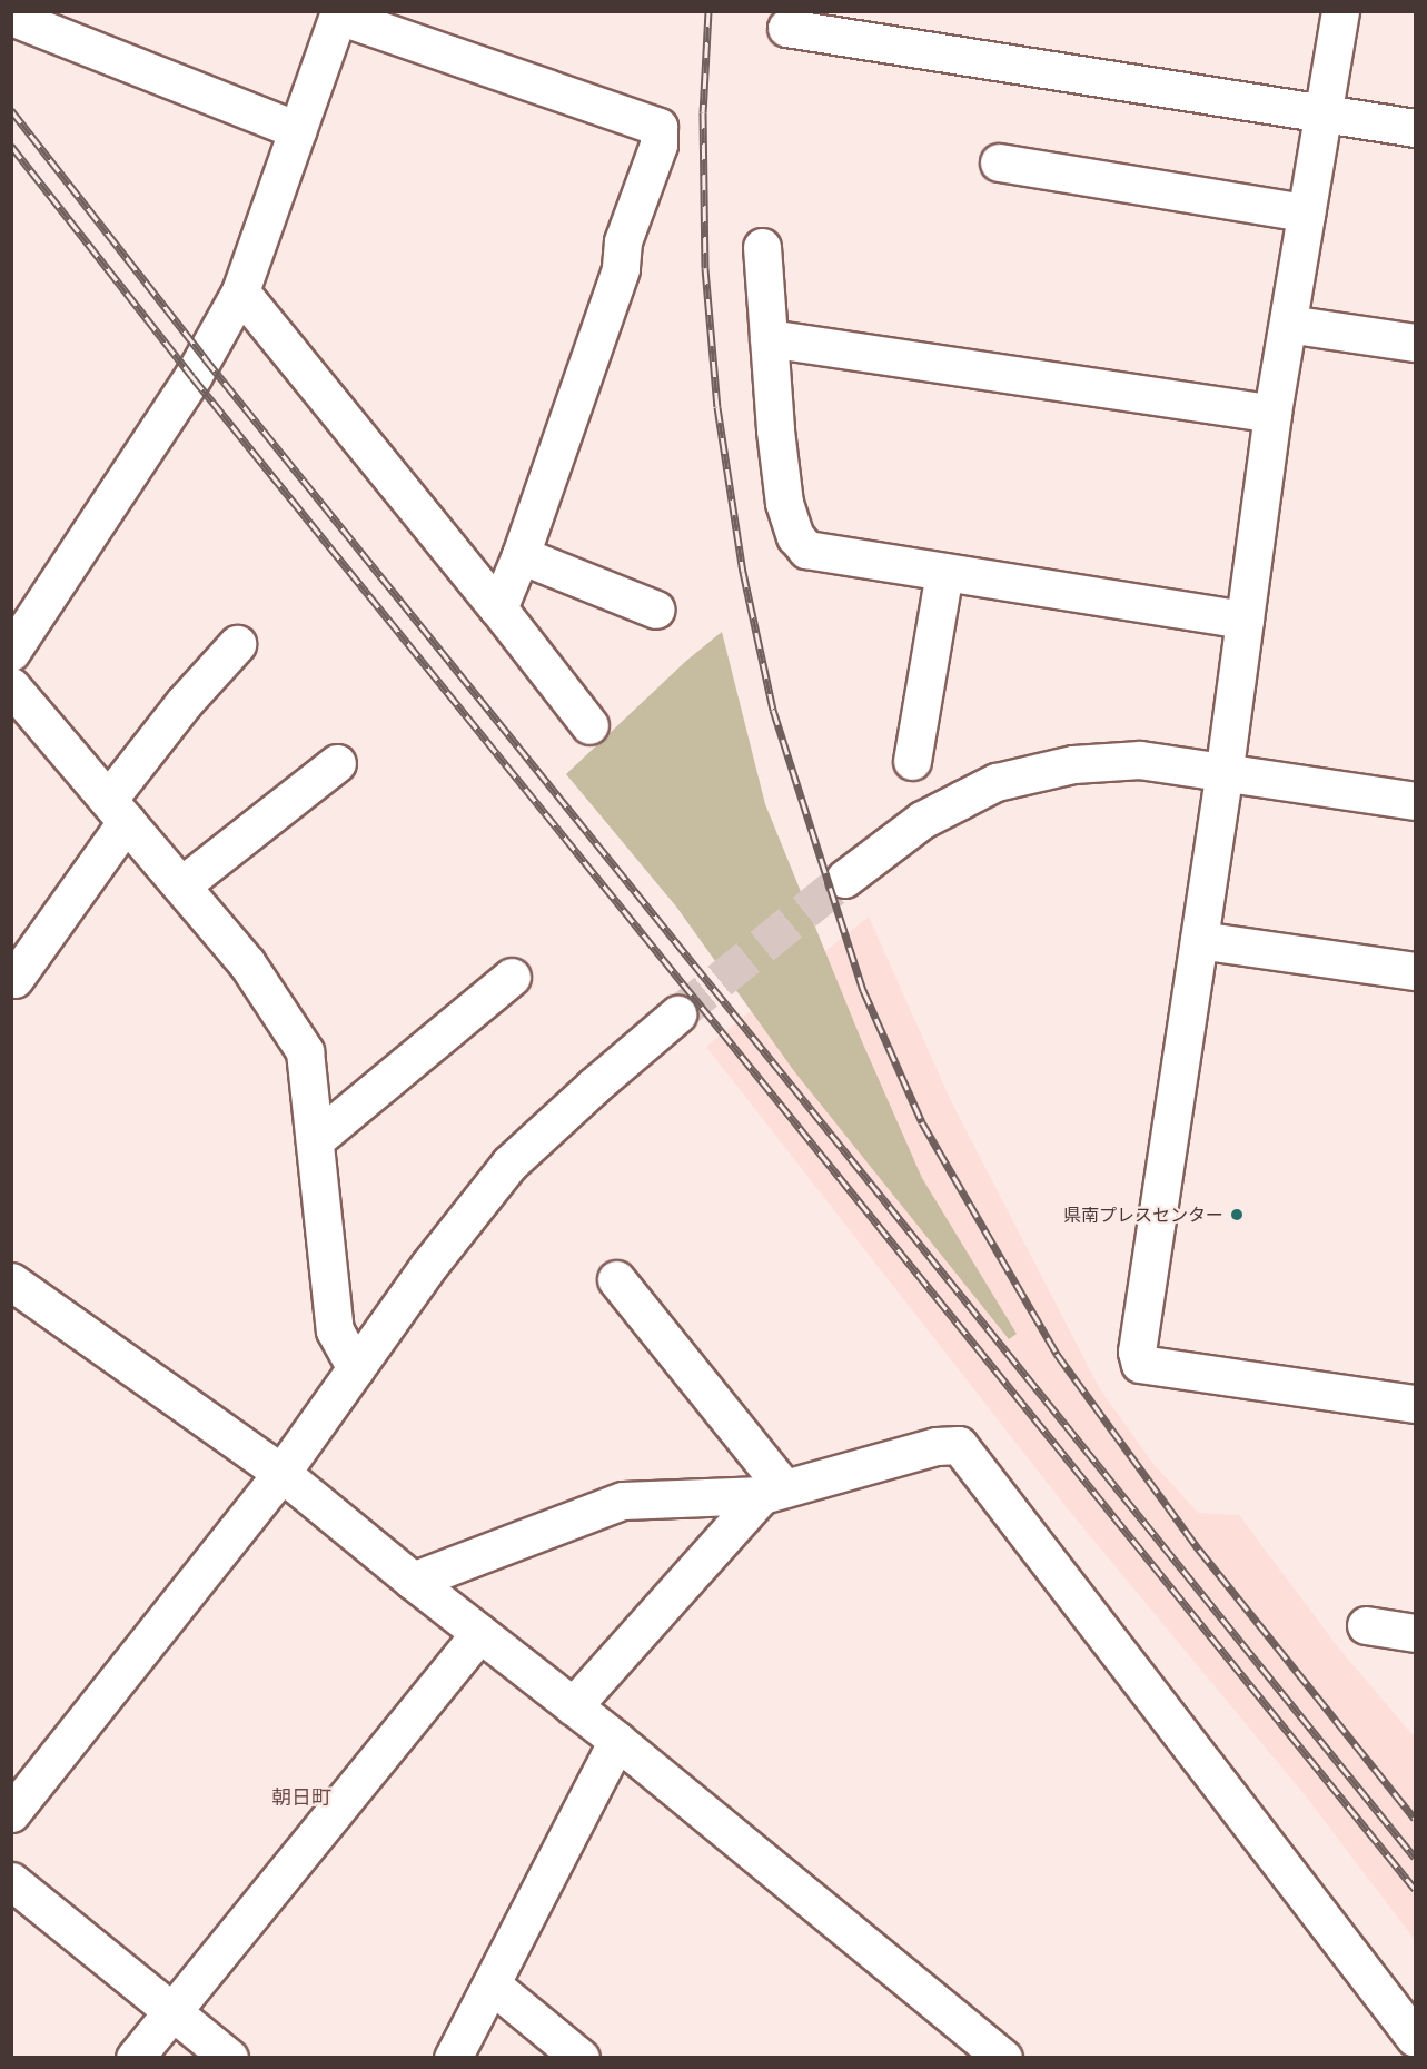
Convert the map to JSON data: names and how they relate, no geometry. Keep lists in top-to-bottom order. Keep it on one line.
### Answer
{"districts":["朝日町"],"places":["県南プレスセンター"]}
